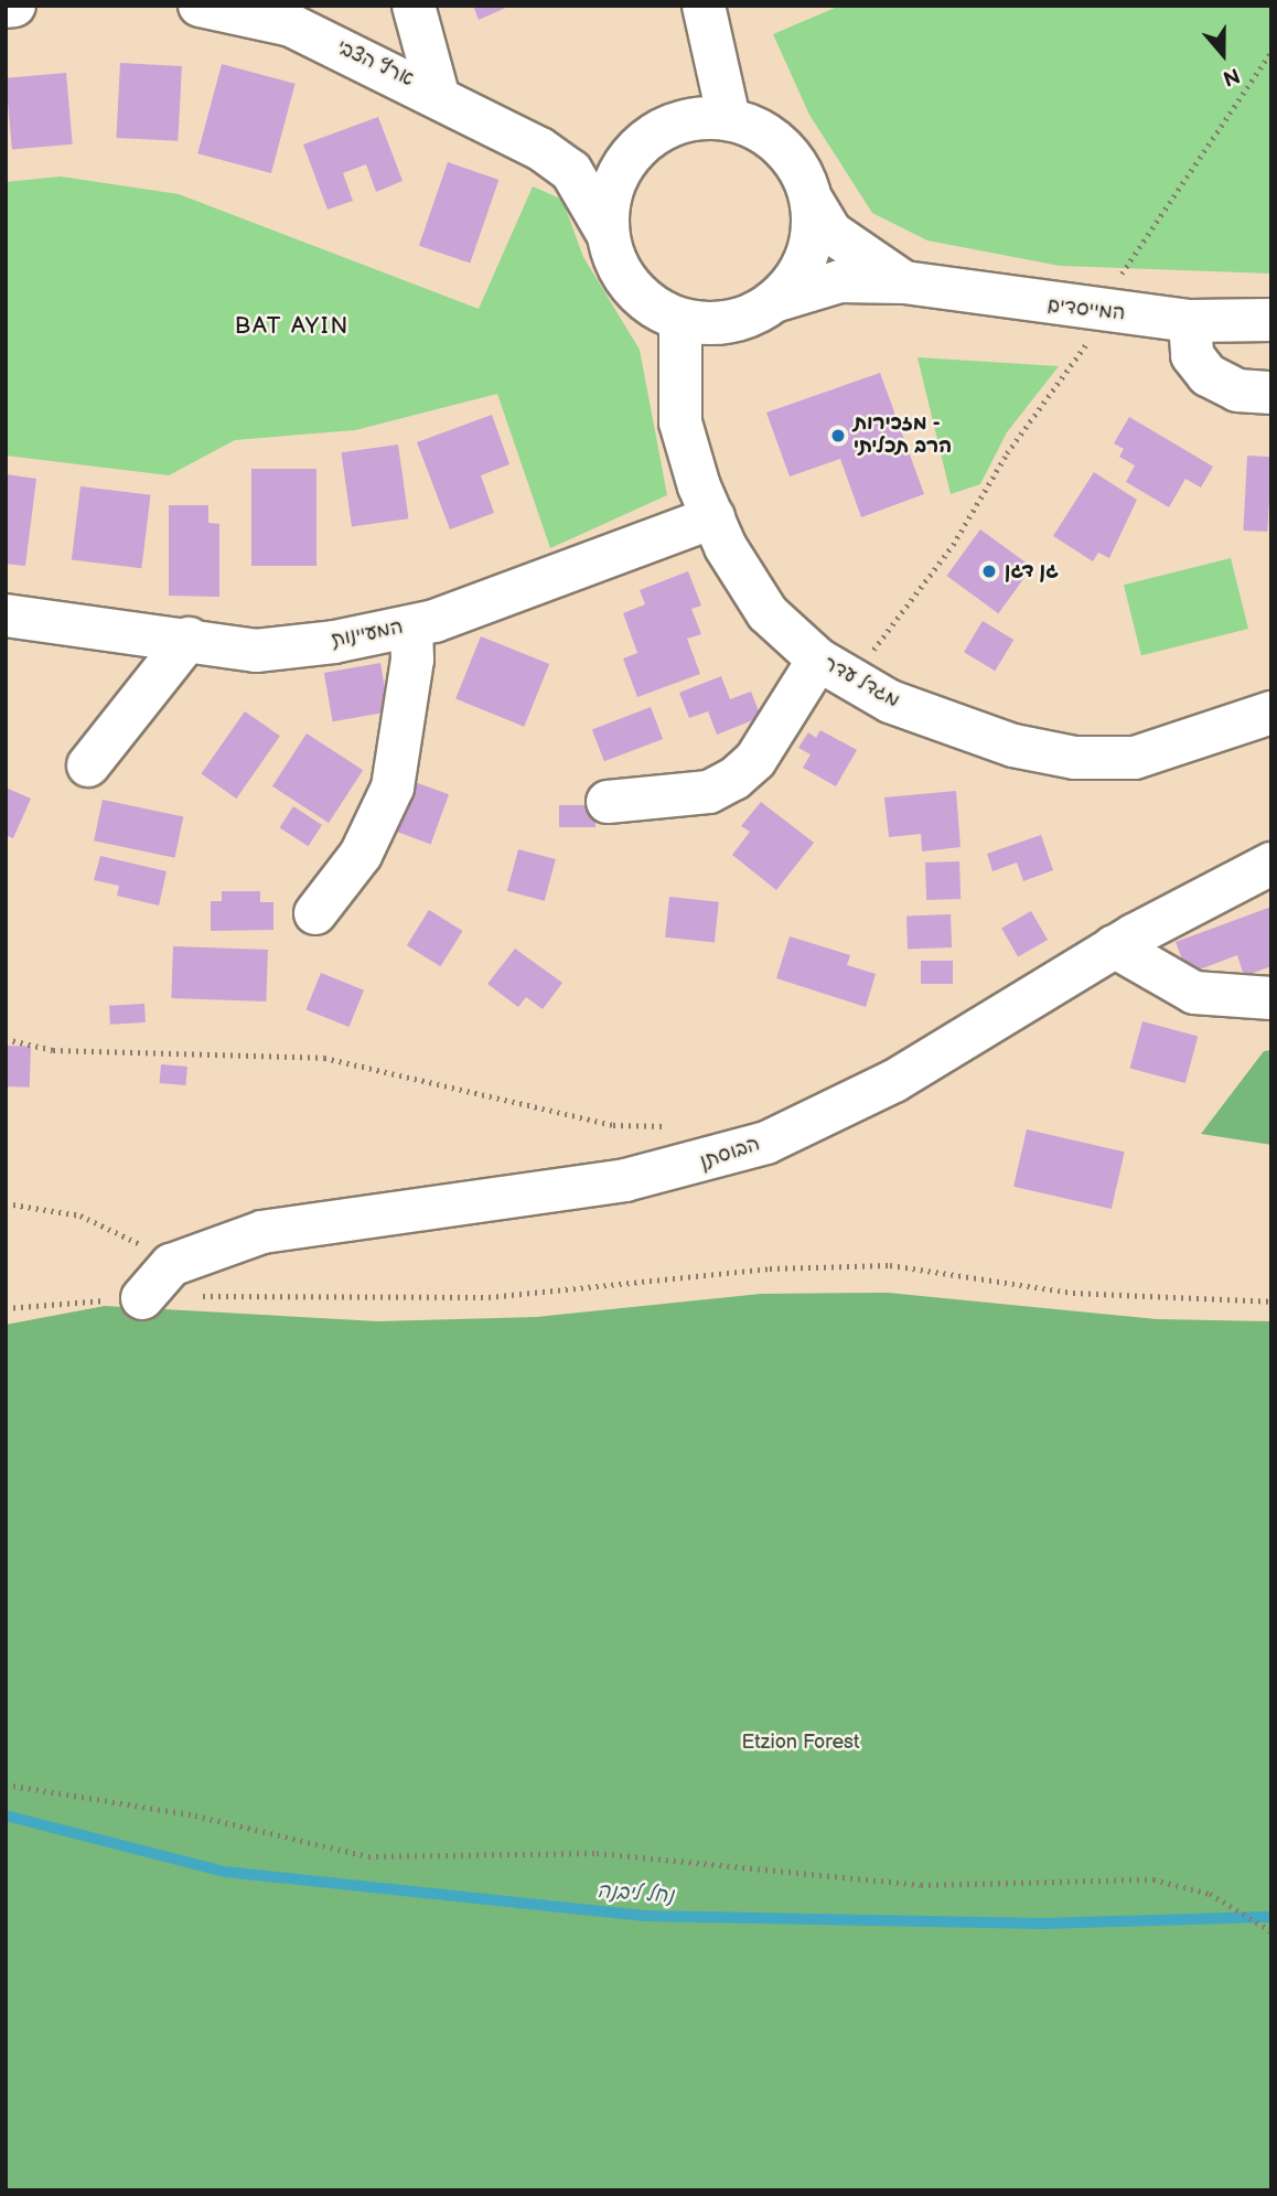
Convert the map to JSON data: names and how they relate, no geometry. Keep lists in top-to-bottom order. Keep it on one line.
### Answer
{"streets":{"street":["ארץ הצבי","המייסדים","המעיינות","מגדל עדר","הבוסתן"]},"crossings":[["ארץ הצבי","המייסדים"],["ארץ הצבי","מגדל עדר"],["המייסדים","מגדל עדר"],["המעיינות","מגדל עדר"]],"districts":["BAT AYIN"],"water":["נחל ליבנה"],"parks":["Etzion Forest"],"places":["מזכירות - הרב תכליתי","גן דגן"],"north":"bottom"}
